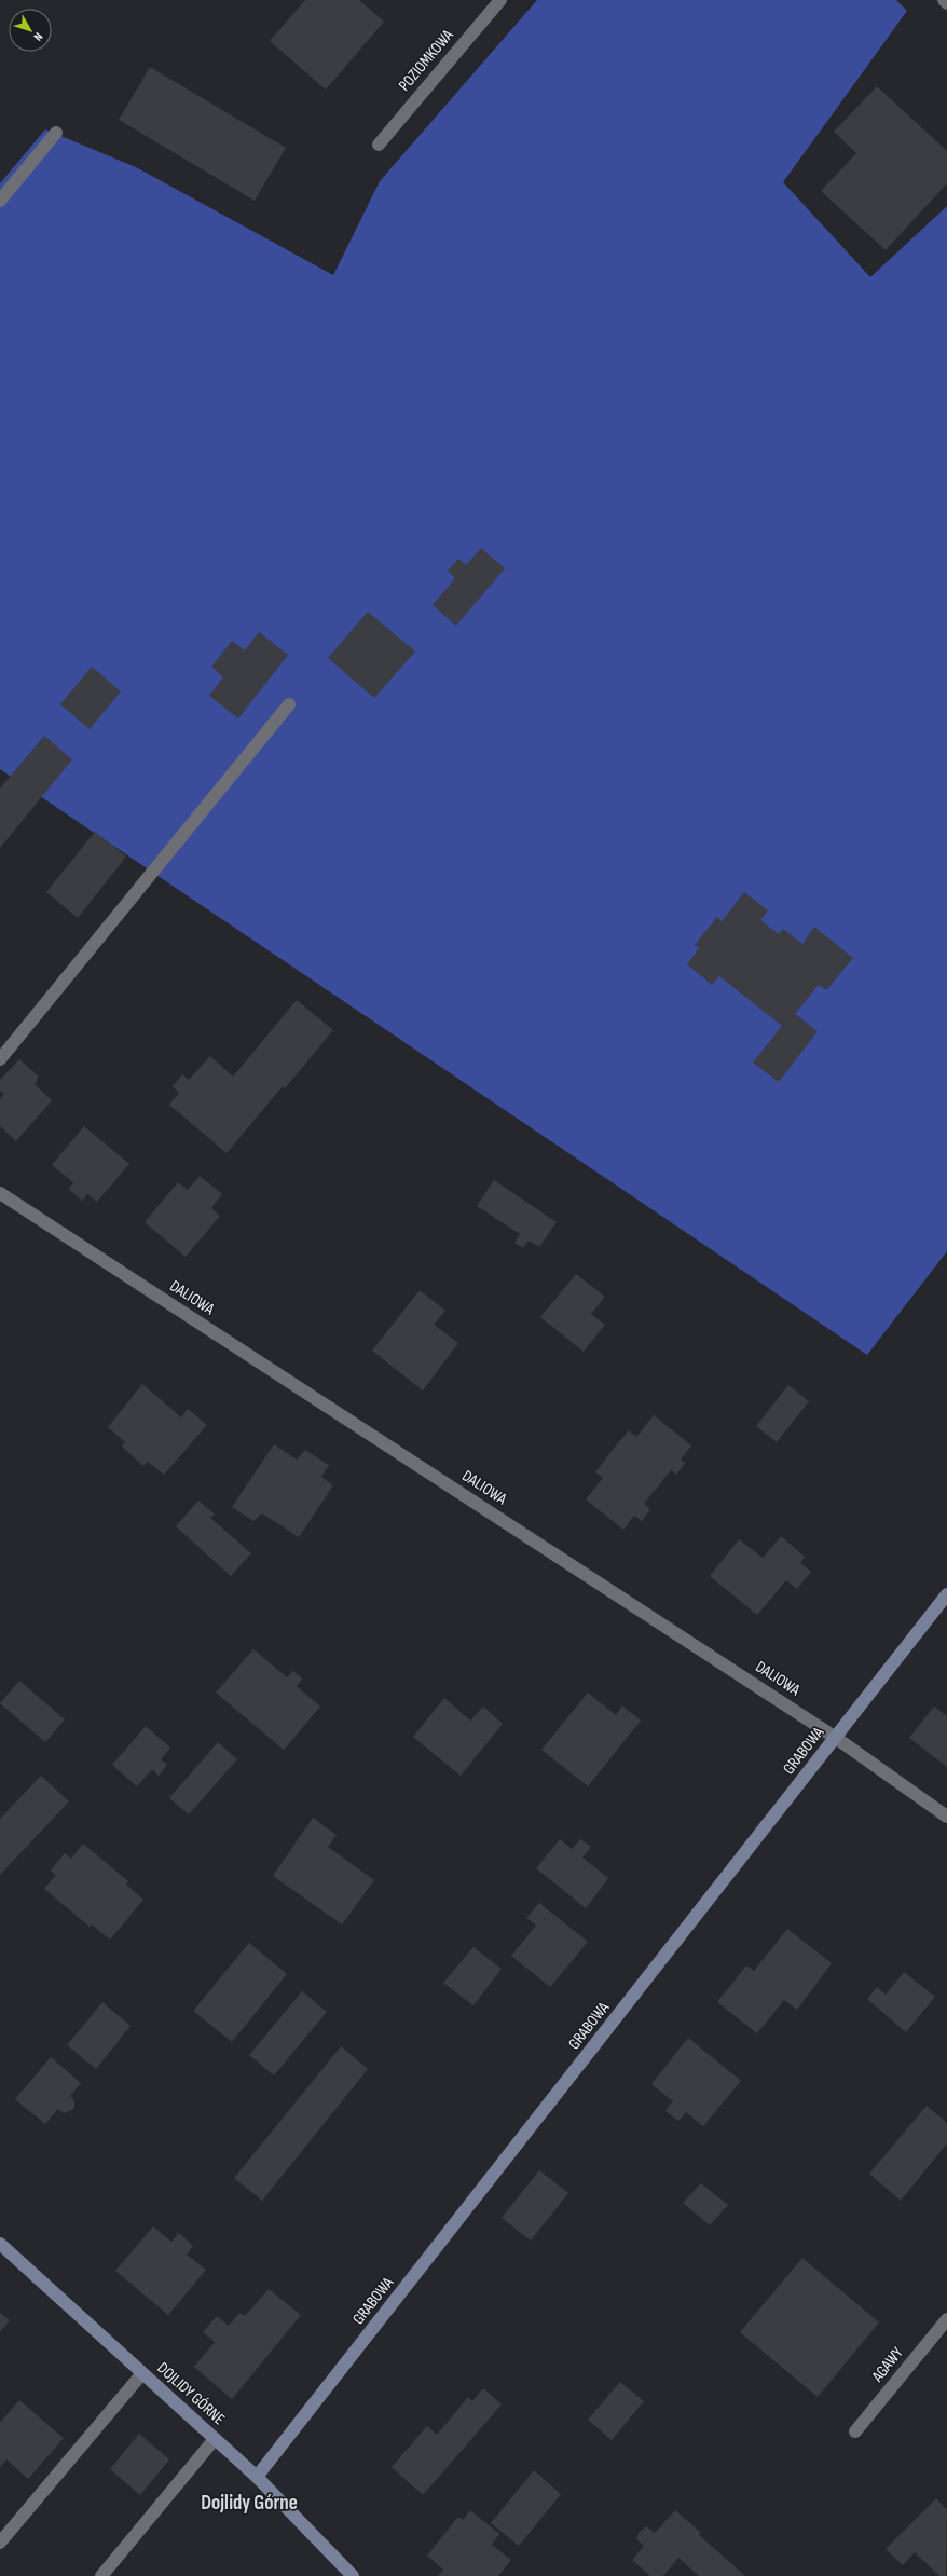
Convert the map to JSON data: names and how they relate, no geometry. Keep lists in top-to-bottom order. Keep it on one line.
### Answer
{"streets":{"street":["POZIOMKOWA","DALIOWA","GRABOWA","AGAWY","DOJLIDY GÓRNE"]},"crossings":[["DALIOWA","GRABOWA"],["GRABOWA","DOJLIDY GÓRNE"]],"districts":["Dojlidy Górne"],"north":"bottom right"}
